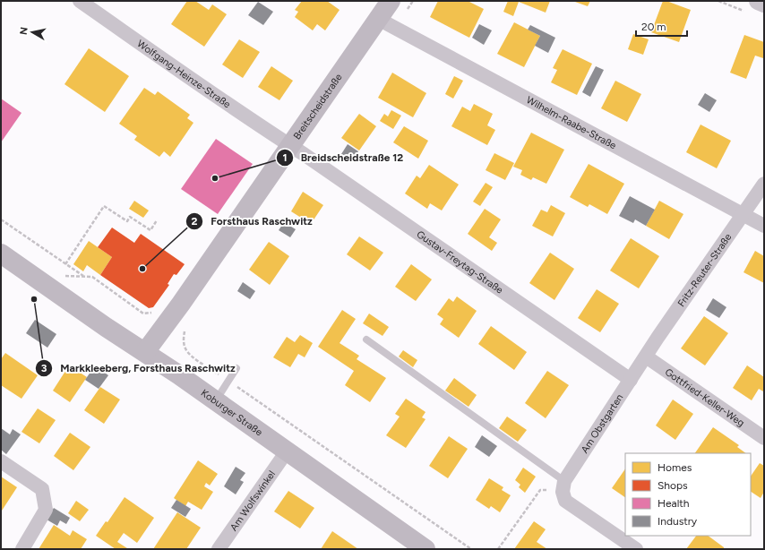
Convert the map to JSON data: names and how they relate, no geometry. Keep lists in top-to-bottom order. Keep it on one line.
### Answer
{"streets":{"main road":["Breitscheidstraße","Koburger Straße"],"street":["Wolfgang-Heinze-Straße","Wilhelm-Raabe-Straße","Gustav-Freytag-Straße","Fritz-Reuter-Straße","Gottfried-Keller-Weg","Am Obstgarten","Am Wolfswinkel"]},"crossings":[["Wolfgang-Heinze-Straße","Breitscheidstraße"],["Wolfgang-Heinze-Straße","Gustav-Freytag-Straße"],["Breitscheidstraße","Wilhelm-Raabe-Straße"],["Breitscheidstraße","Gustav-Freytag-Straße"],["Breitscheidstraße","Koburger Straße"],["Wilhelm-Raabe-Straße","Fritz-Reuter-Straße"],["Gustav-Freytag-Straße","Am Obstgarten"],["Fritz-Reuter-Straße","Gottfried-Keller-Weg"],["Fritz-Reuter-Straße","Am Obstgarten"],["Gottfried-Keller-Weg","Am Obstgarten"],["Koburger Straße","Am Wolfswinkel"]],"places":["Breidscheidstraße 12","Forsthaus Raschwitz","Markkleeberg, Forsthaus Raschwitz"],"legend":["Homes","Shops","Health","Industry"],"scale_bar":"20 m","north":"left"}
